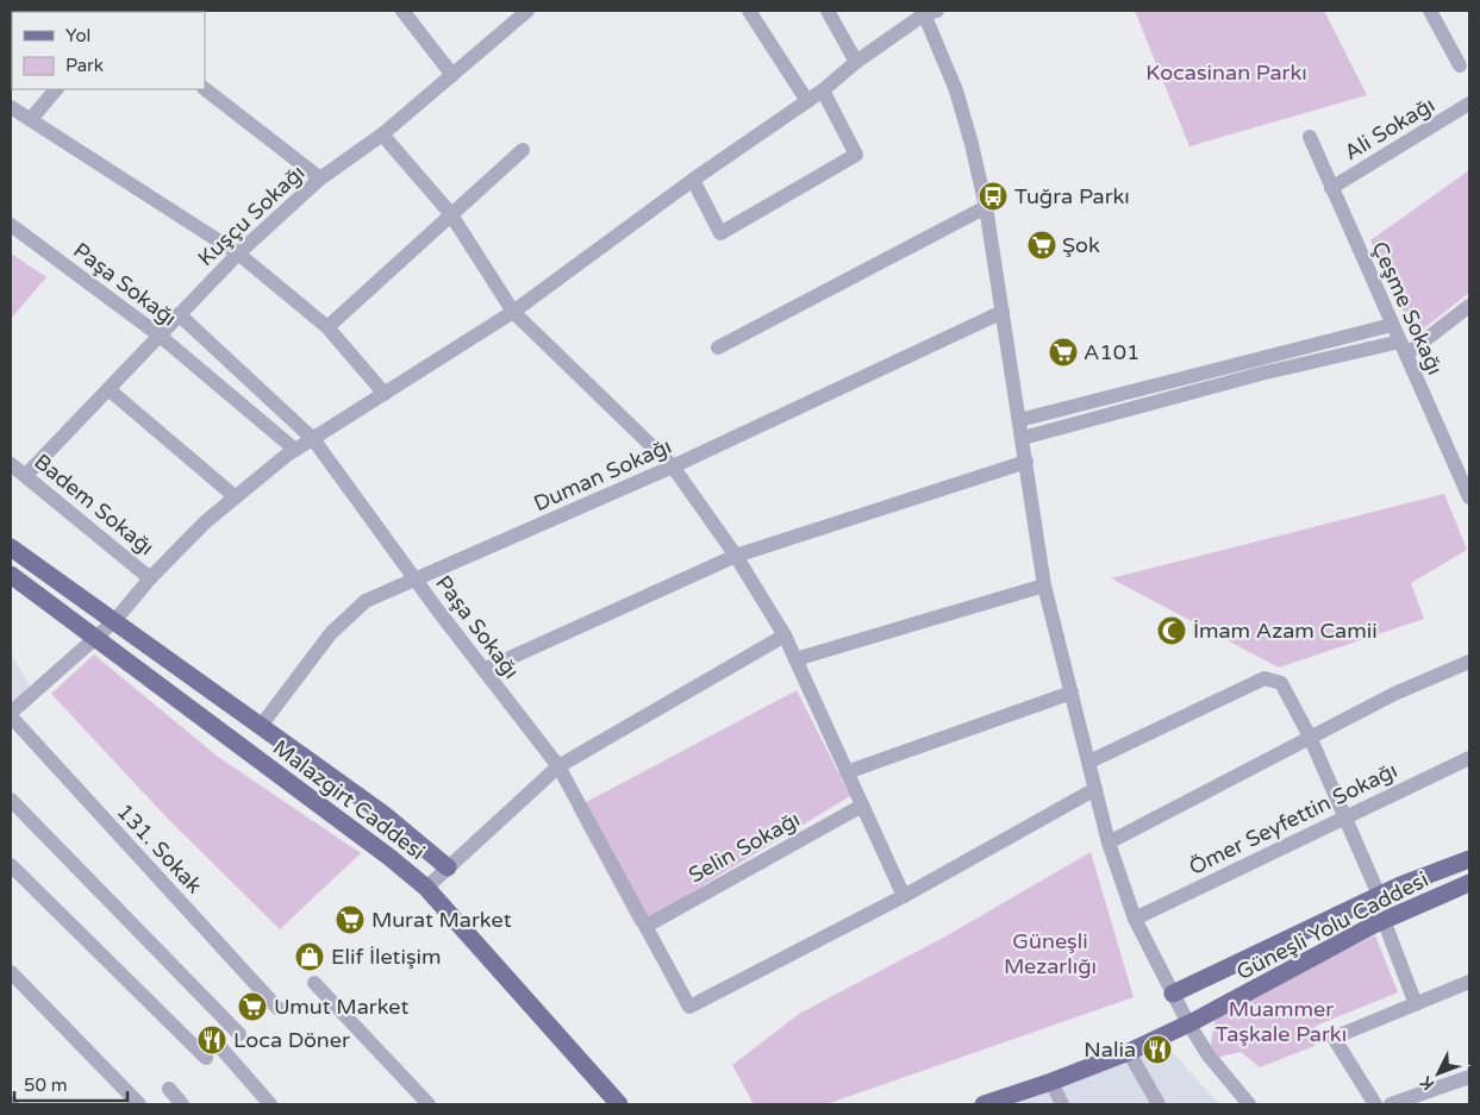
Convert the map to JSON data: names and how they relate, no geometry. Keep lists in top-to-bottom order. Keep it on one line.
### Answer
{"streets":{"main road":["Malazgirt Caddesi","Güneşli Yolu Caddesi"],"street":["Ali Sokağı","Kuşçu Sokağı","Paşa Sokağı","Çeşme Sokağı","Duman Sokağı","Badem Sokağı","Ömer Seyfettin Sokağı","Selin Sokağı","131. Sokak"]},"crossings":[["Ali Sokağı","Çeşme Sokağı"],["Kuşçu Sokağı","Paşa Sokağı"],["Kuşçu Sokağı","Badem Sokağı"],["Paşa Sokağı","Duman Sokağı"],["Paşa Sokağı","Selin Sokağı"],["Duman Sokağı","Malazgirt Caddesi"]],"parks":["Kocasinan Parkı","Güneşli Mezarlığı","Muammer Taşkale Parkı"],"places":{"bus stop":["Tuğra Parkı"],"supermarket":["Şok","A101","Murat Market","Umut Market"],"mosque":["İmam Azam Camii"],"shop":["Elif İletişim"],"restaurant":["Loca Döner","Nalia"]},"legend":["Yol","Park"],"scale_bar":"50 m","north":"bottom left"}
